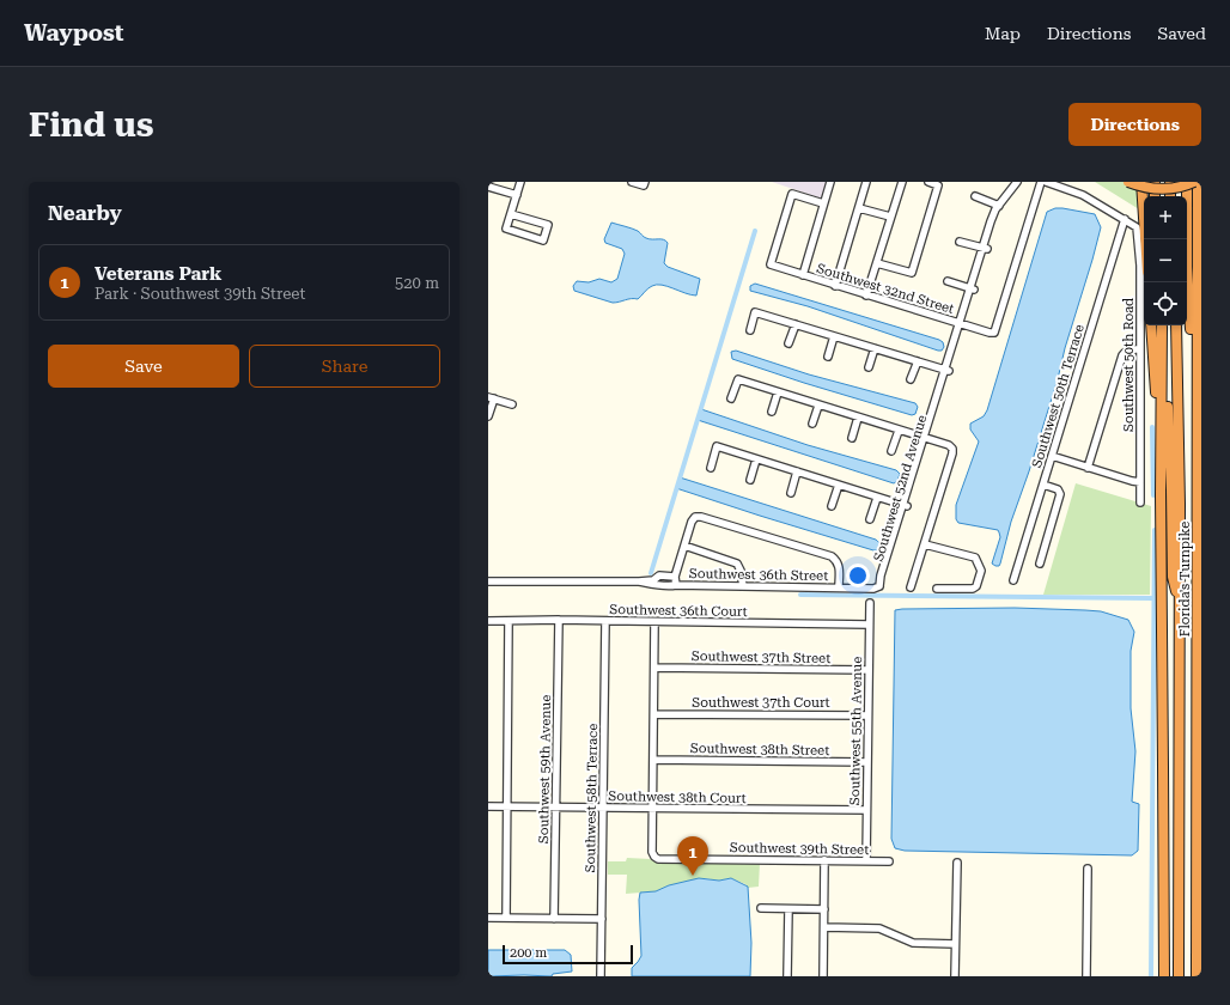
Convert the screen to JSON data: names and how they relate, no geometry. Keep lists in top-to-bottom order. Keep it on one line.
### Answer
{"streets":{"highway":["Florida's Turnpike"],"street":["Southwest 32nd Street","Southwest 50th Road","Southwest 50th Terrace","Southwest 52nd Avenue","Southwest 36th Street","Southwest 36th Court","Southwest 37th Street","Southwest 37th Court","Southwest 55th Avenue","Southwest 38th Street","Southwest 59th Avenue","Southwest 38th Court","Southwest 58th Terrace","Southwest 39th Street"]},"crossings":[["Southwest 32nd Street","Southwest 52nd Avenue"],["Southwest 50th Road","Southwest 50th Terrace"],["Southwest 52nd Avenue","Southwest 36th Street"],["Southwest 36th Court","Southwest 55th Avenue"],["Southwest 36th Court","Southwest 59th Avenue"],["Southwest 36th Court","Southwest 58th Terrace"],["Southwest 37th Street","Southwest 55th Avenue"],["Southwest 37th Court","Southwest 55th Avenue"],["Southwest 55th Avenue","Southwest 38th Street"],["Southwest 55th Avenue","Southwest 38th Court"],["Southwest 55th Avenue","Southwest 39th Street"],["Southwest 59th Avenue","Southwest 38th Court"],["Southwest 38th Court","Southwest 58th Terrace"],["Southwest 38th Court","Southwest 39th Street"]],"scale_bar":"200 m","page":{"header":"Waypost","nav":["Map","Directions","Saved"],"buttons":["Directions",["Save","Share"]],"title":"Find us","heading":"Nearby","map_buttons":["+","−"],"list":[{"mark":"1","name":"Veterans Park","note":"Park · Southwest 39th Street","value":"520 m"}],"pins":"1","scale":"200 m"}}
